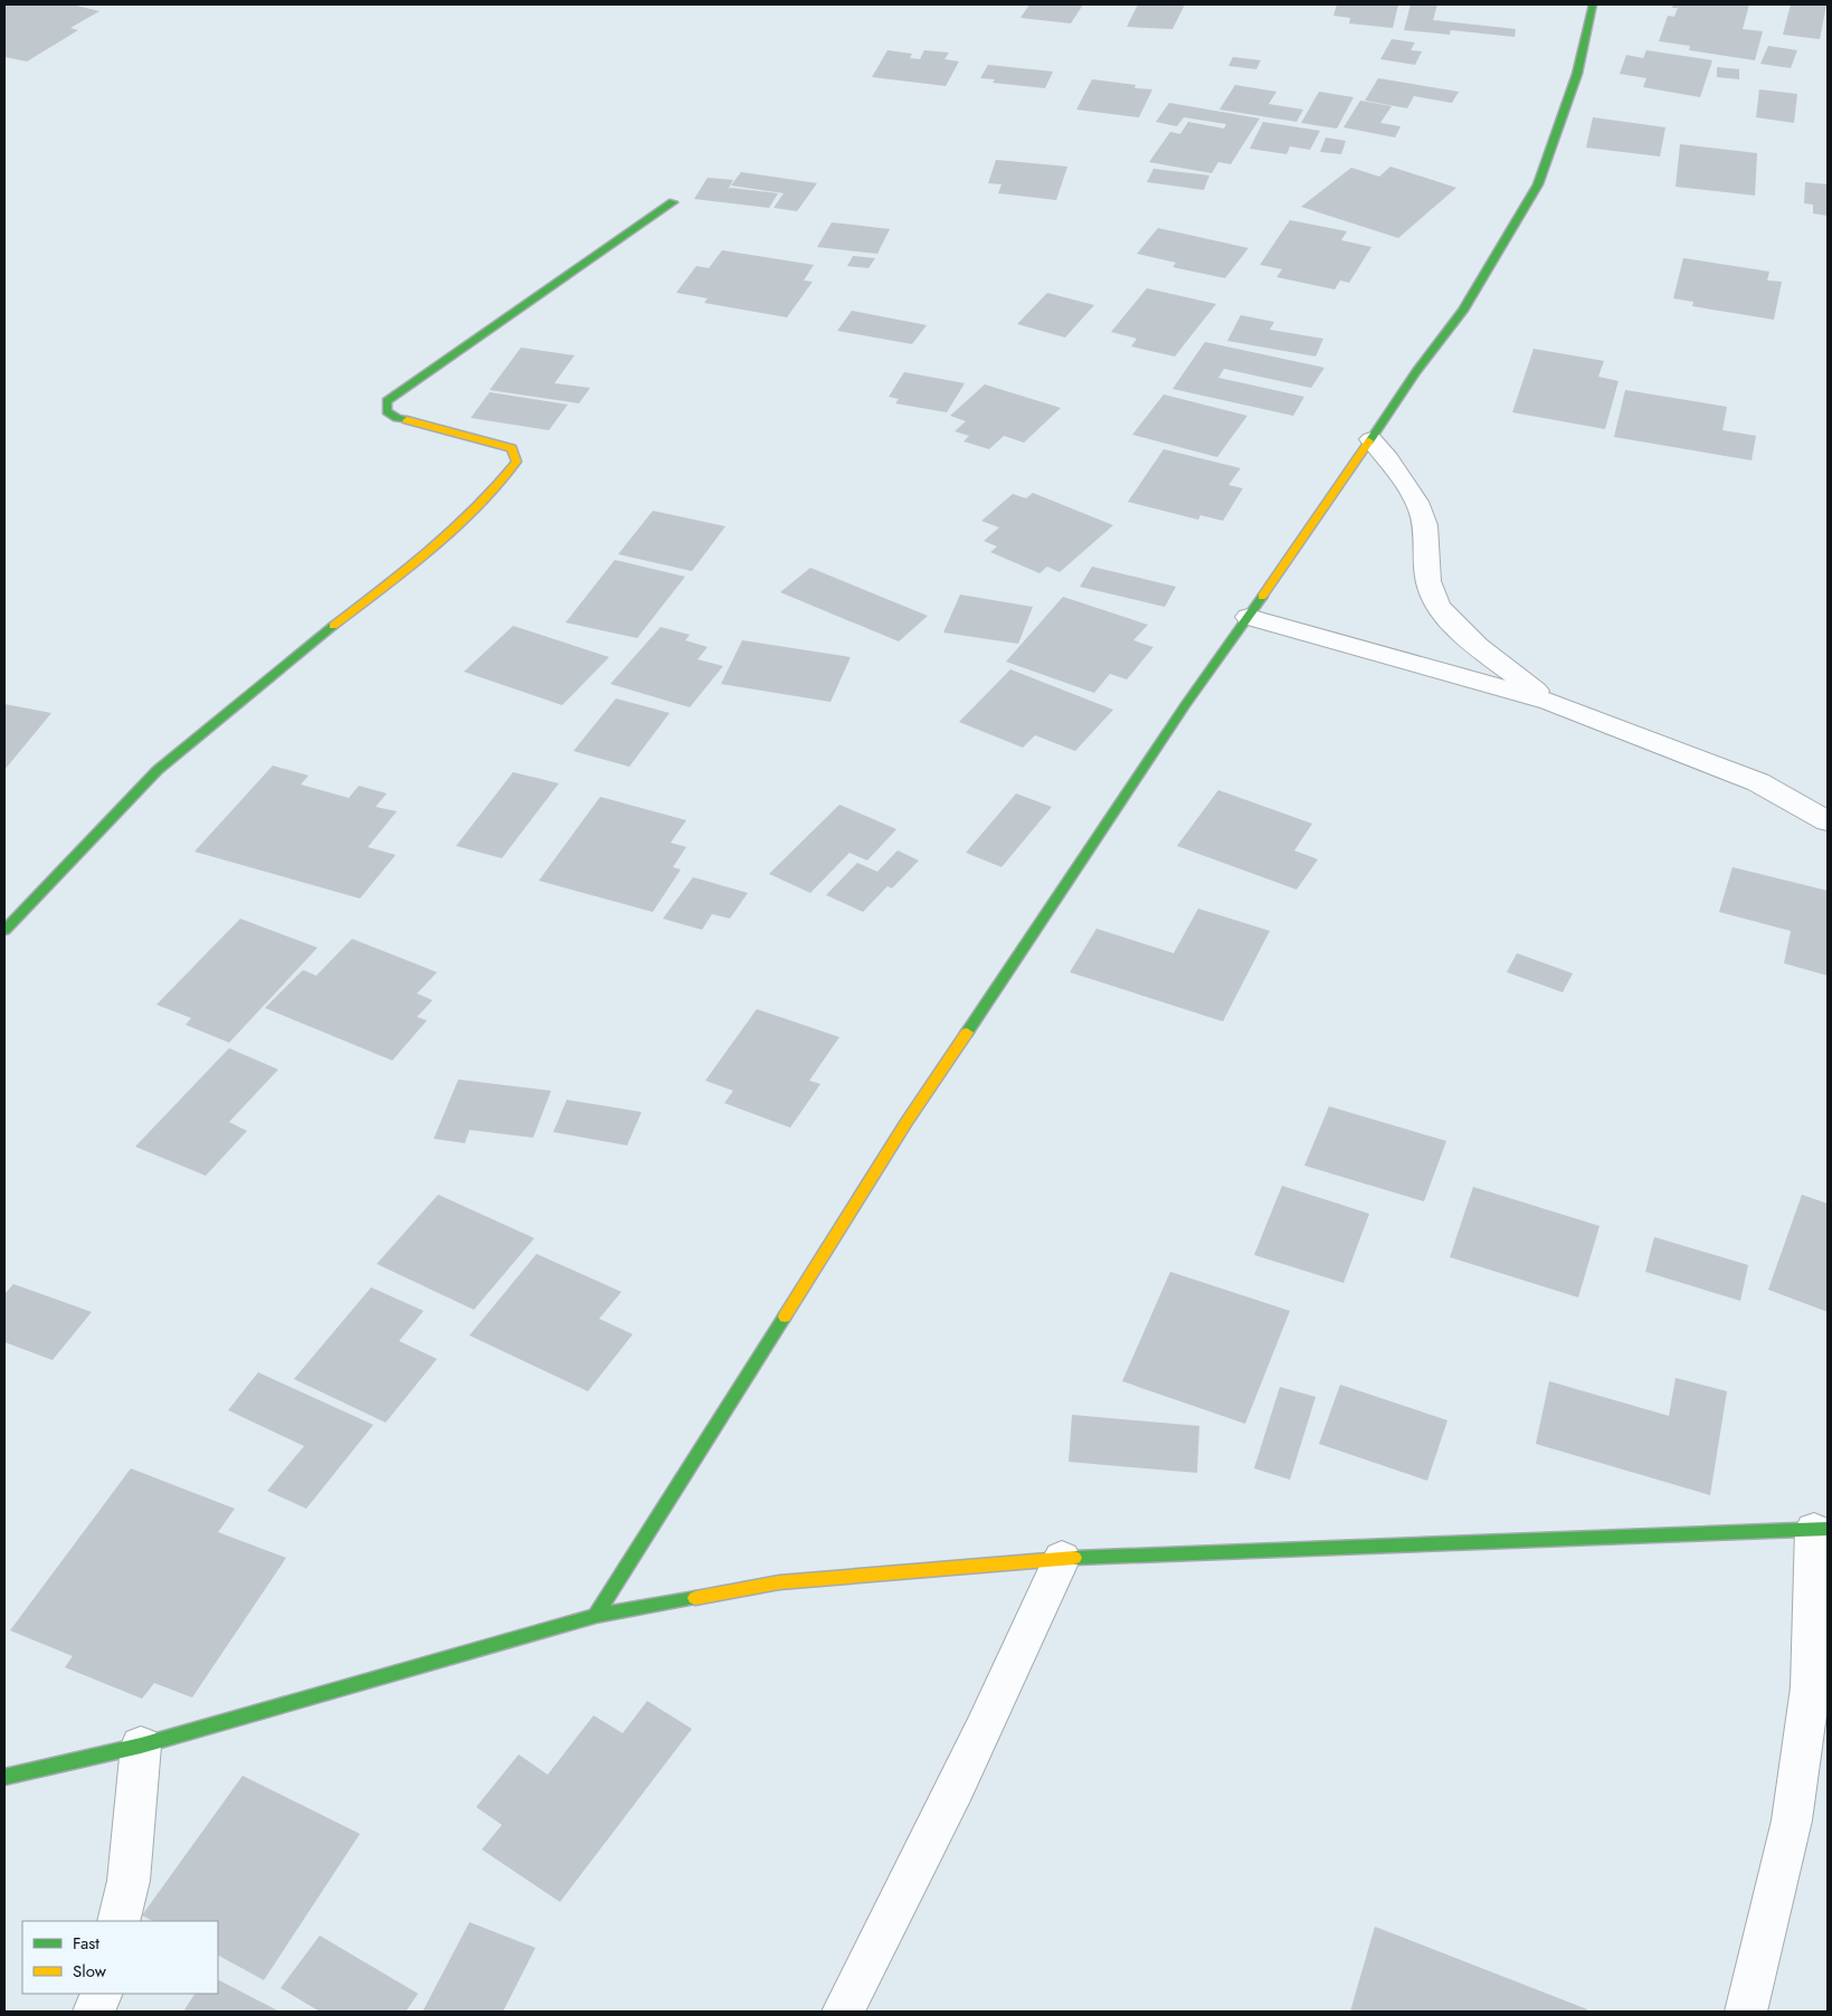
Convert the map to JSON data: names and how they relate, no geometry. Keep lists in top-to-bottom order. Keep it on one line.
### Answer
{"legend":["Fast","Slow"]}
